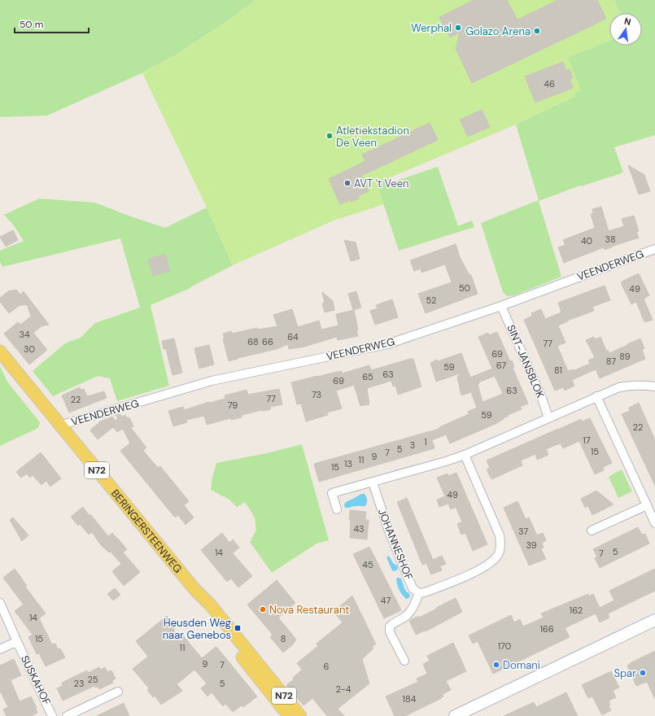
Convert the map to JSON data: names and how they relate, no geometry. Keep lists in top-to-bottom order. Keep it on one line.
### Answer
{"streets":{"main road":["N72","BERINGERSTEENWEG"],"street":["VEENDERWEG","SINT-JANSBLOK","JOHANNESHOF","SUSKAHOF"]},"crossings":[["VEENDERWEG","SINT-JANSBLOK"],["VEENDERWEG","BERINGERSTEENWEG"]],"places":{"other":["Werphal","Golazo Arena","Atletiekstadion De Veen","AVT 't Veen","Nova Restaurant","Domani","Spar"],"transit":["Heusden Weg naar Genebos"]},"house_numbers":["46","38","40","50","49","52","34","64","68","66","77","30","69","89","87","67","59","81","63","65","69","63","73","77","22","79","59","22","17","1","3","5","15","7","9","11","13","15","49","43","37","39","5","14","7","45","47","162","14","166","15","8","170","11","9","7","6","25","23","5","2-4","184"],"scale_bar":"50 m","north":"top"}
